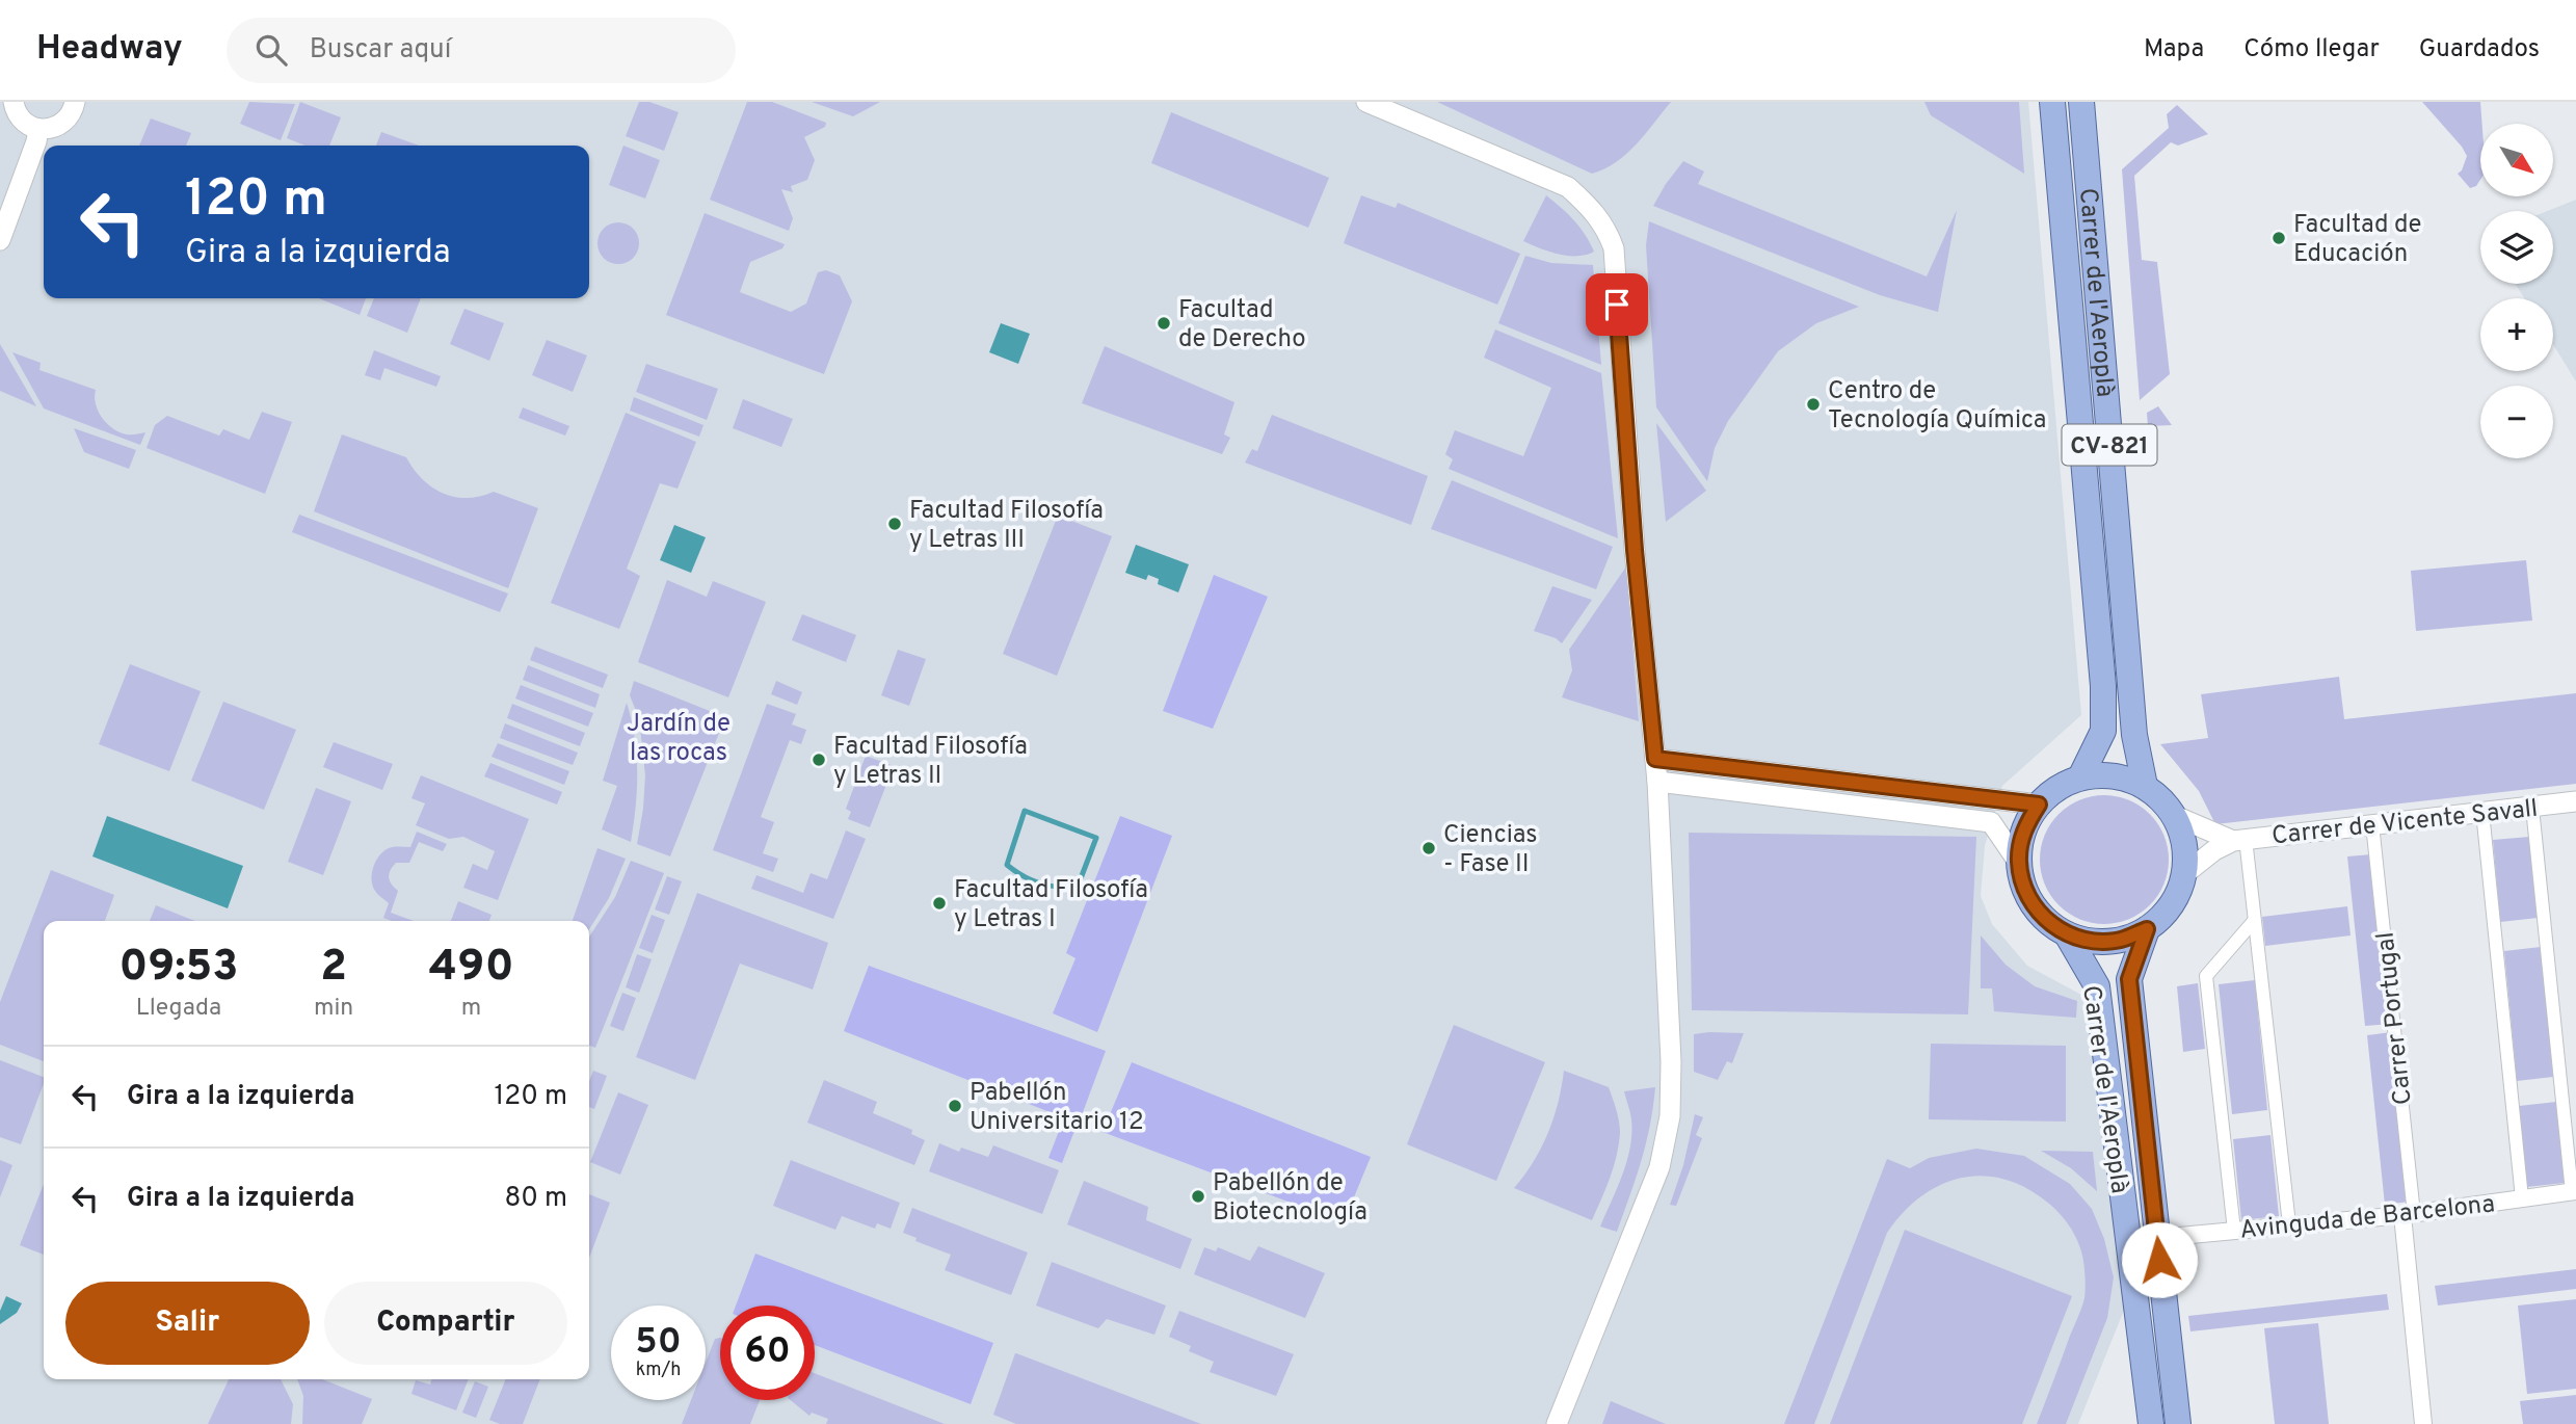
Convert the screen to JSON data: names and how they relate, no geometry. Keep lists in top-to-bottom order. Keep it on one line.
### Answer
{"streets":{"main road":["Carrer de l'Aeroplà","CV-821"],"street":["Carrer de Vicente Savall","Carrer Portugal","Avinguda de Barcelona"]},"crossings":[["Carrer de l'Aeroplà","Avinguda de Barcelona"],["Carrer de Vicente Savall","Carrer Portugal"],["Carrer Portugal","Avinguda de Barcelona"]],"parks":["Jardín de las rocas"],"places":["Facultad de Educación","Facultad de Derecho","Centro de Tecnología Química","Facultad Filosofía y Letras III","Facultad Filosofía y Letras II","Ciencias - Fase II","Facultad Filosofía y Letras I","Pabellón Universitario 12","Pabellón de Biotecnología"],"north":"bottom right","page":{"header":"Headway","search":"Buscar aquí","nav":["Mapa","Cómo llegar","Guardados"],"map_buttons":["+","−"],"turn":["120 m","Gira a la izquierda"],"eta":["09:53","Llegada","2","min","490","m"],"list":[{"name":"Gira a la izquierda","value":"120 m"},{"name":"Gira a la izquierda","value":"80 m"}],"buttons":["Salir","Compartir"],"speed":"50 km/h","limit":"60"}}
